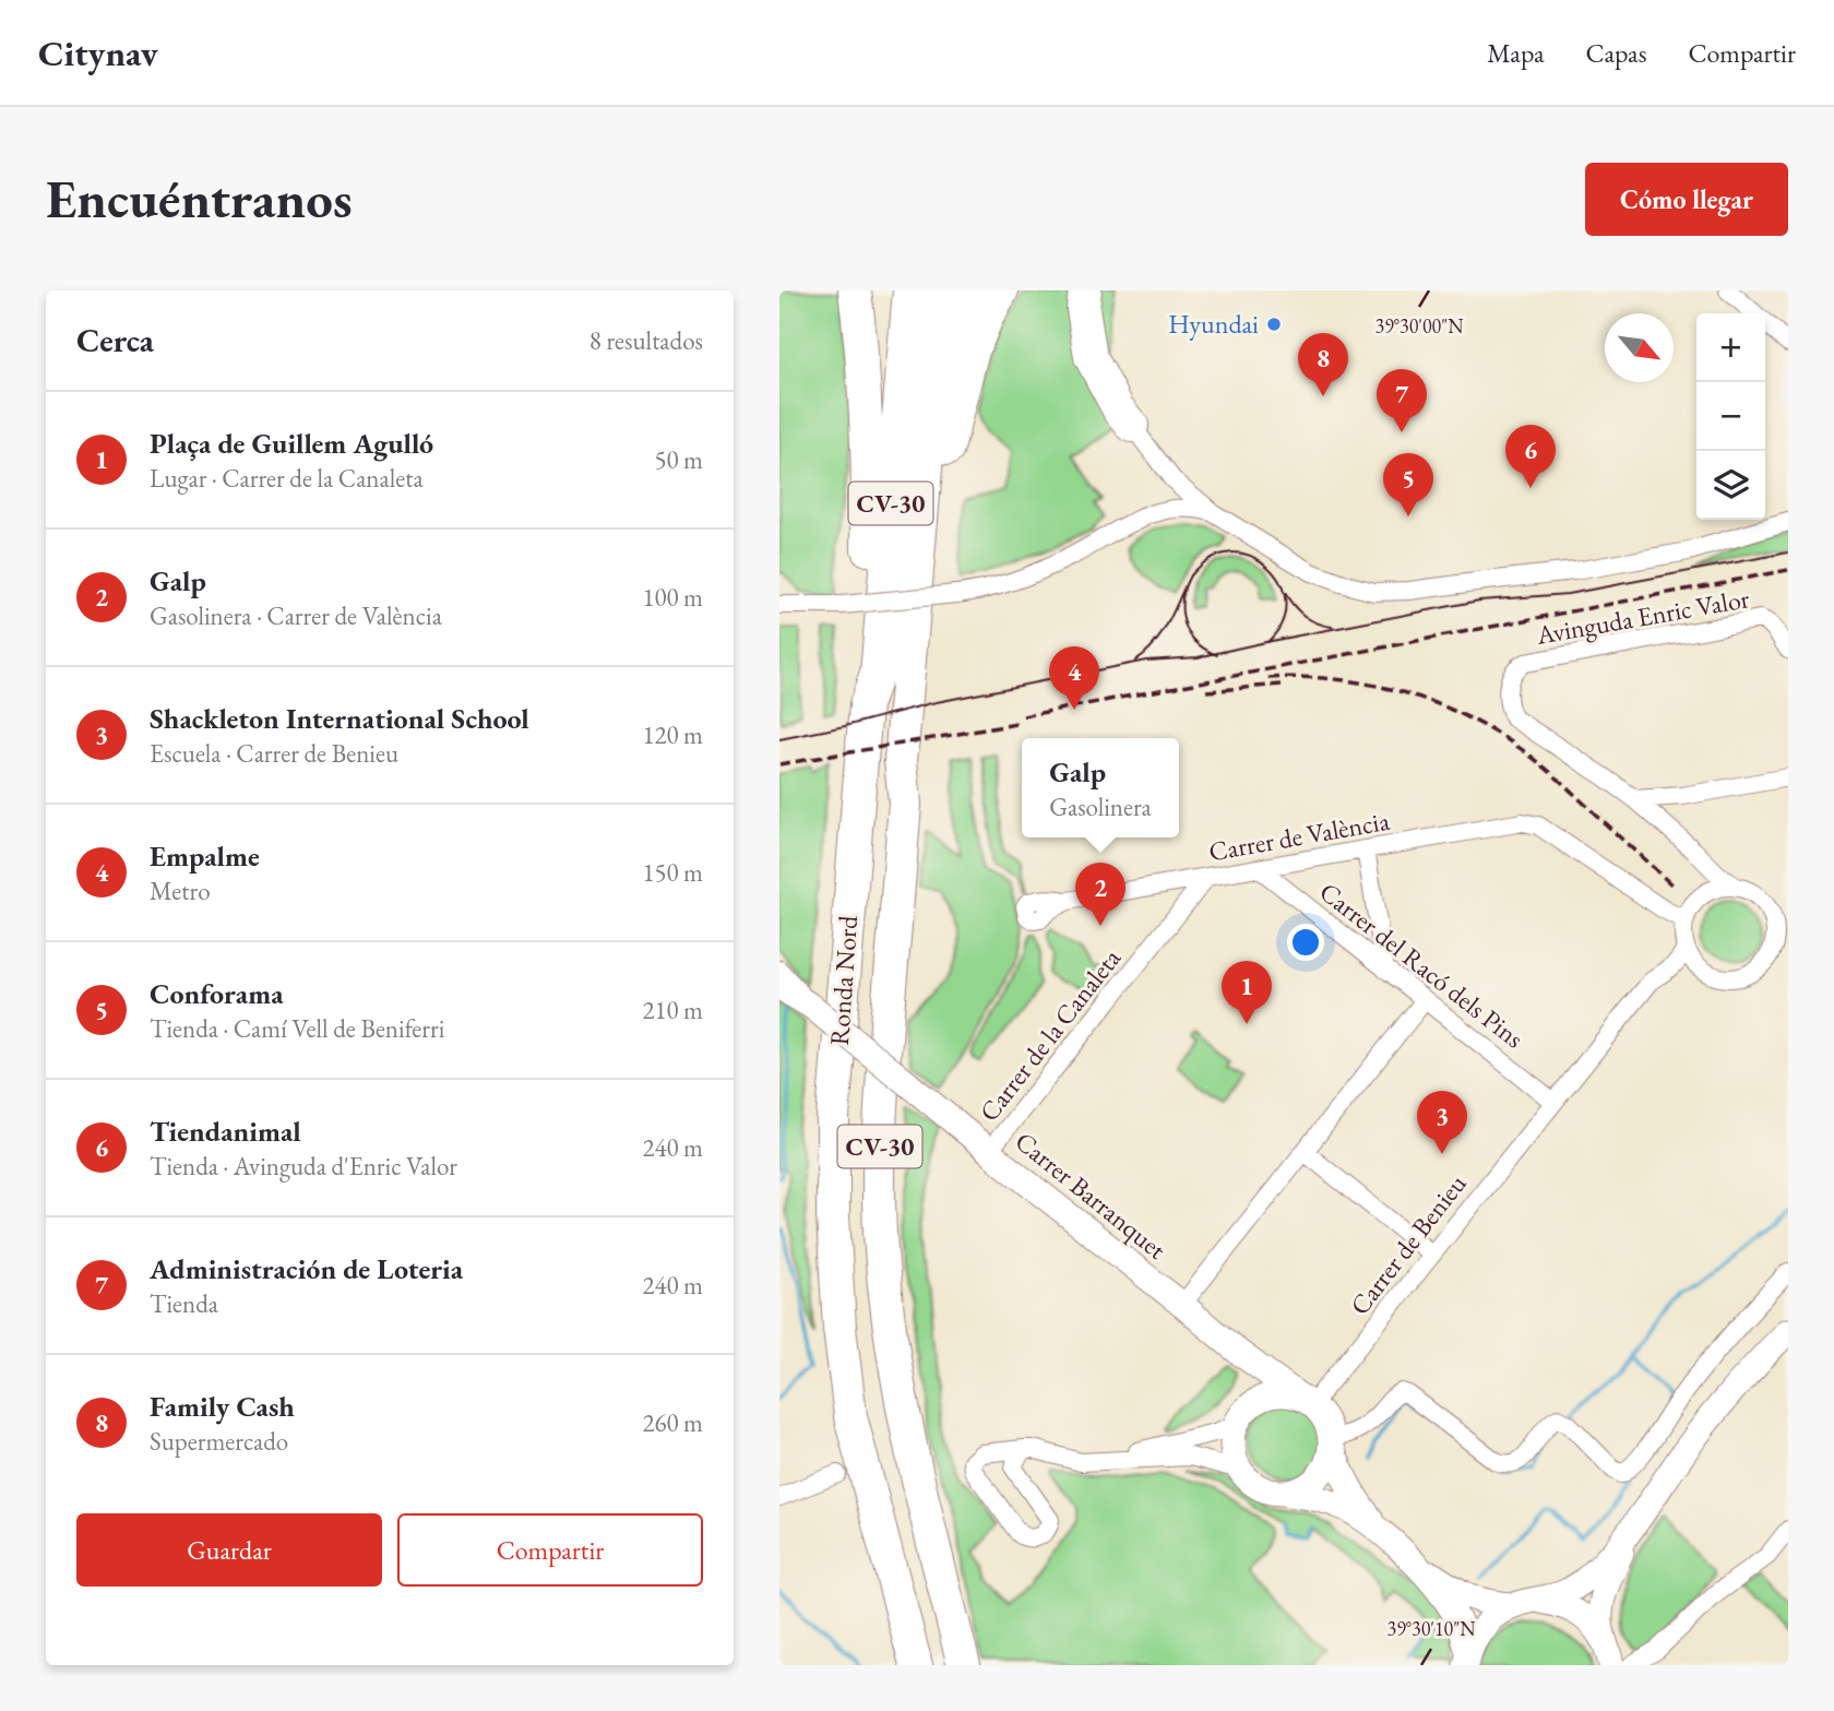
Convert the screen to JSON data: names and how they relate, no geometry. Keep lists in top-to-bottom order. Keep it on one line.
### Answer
{"streets":{"highway":["CV-30","Ronda Nord"],"street":["Avinguda Enric Valor","Carrer de València","Carrer del Racó dels Pins","Carrer de la Canaleta","Carrer Barranquet","Carrer de Benieu"]},"crossings":[["Carrer de València","Carrer del Racó dels Pins"],["Carrer de València","Carrer de la Canaleta"],["Carrer de València","Carrer de Benieu"],["Carrer del Racó dels Pins","Carrer de Benieu"],["Carrer de la Canaleta","Carrer Barranquet"],["Carrer Barranquet","Carrer de Benieu"]],"places":["Hyundai"],"north":"bottom right","page":{"header":"Citynav","nav":["Mapa","Capas","Compartir"],"buttons":["Cómo llegar",["Guardar","Compartir"]],"title":"Encuéntranos","heading":["Cerca","8 resultados"],"map_buttons":["+","−"],"pins":["8","7","6","5","4","2","1","3"],"list":[{"mark":"1","name":"Plaça de Guillem Agulló","note":"Lugar · Carrer de la Canaleta","value":"50 m"},{"mark":"2","name":"Galp","note":"Gasolinera · Carrer de València","value":"100 m"},{"mark":"3","name":"Shackleton International School","note":"Escuela · Carrer de Benieu","value":"120 m"},{"mark":"4","name":"Empalme","note":"Metro","value":"150 m"},{"mark":"5","name":"Conforama","note":"Tienda · Camí Vell de Beniferri","value":"210 m"},{"mark":"6","name":"Tiendanimal","note":"Tienda · Avinguda d'Enric Valor","value":"240 m"},{"mark":"7","name":"Administración de Loteria","note":"Tienda","value":"240 m"},{"mark":"8","name":"Family Cash","note":"Supermercado","value":"260 m"}],"popup":["Galp","Gasolinera"]},"coordinates":["39°30'00\"N","39°30'10\"N"]}
